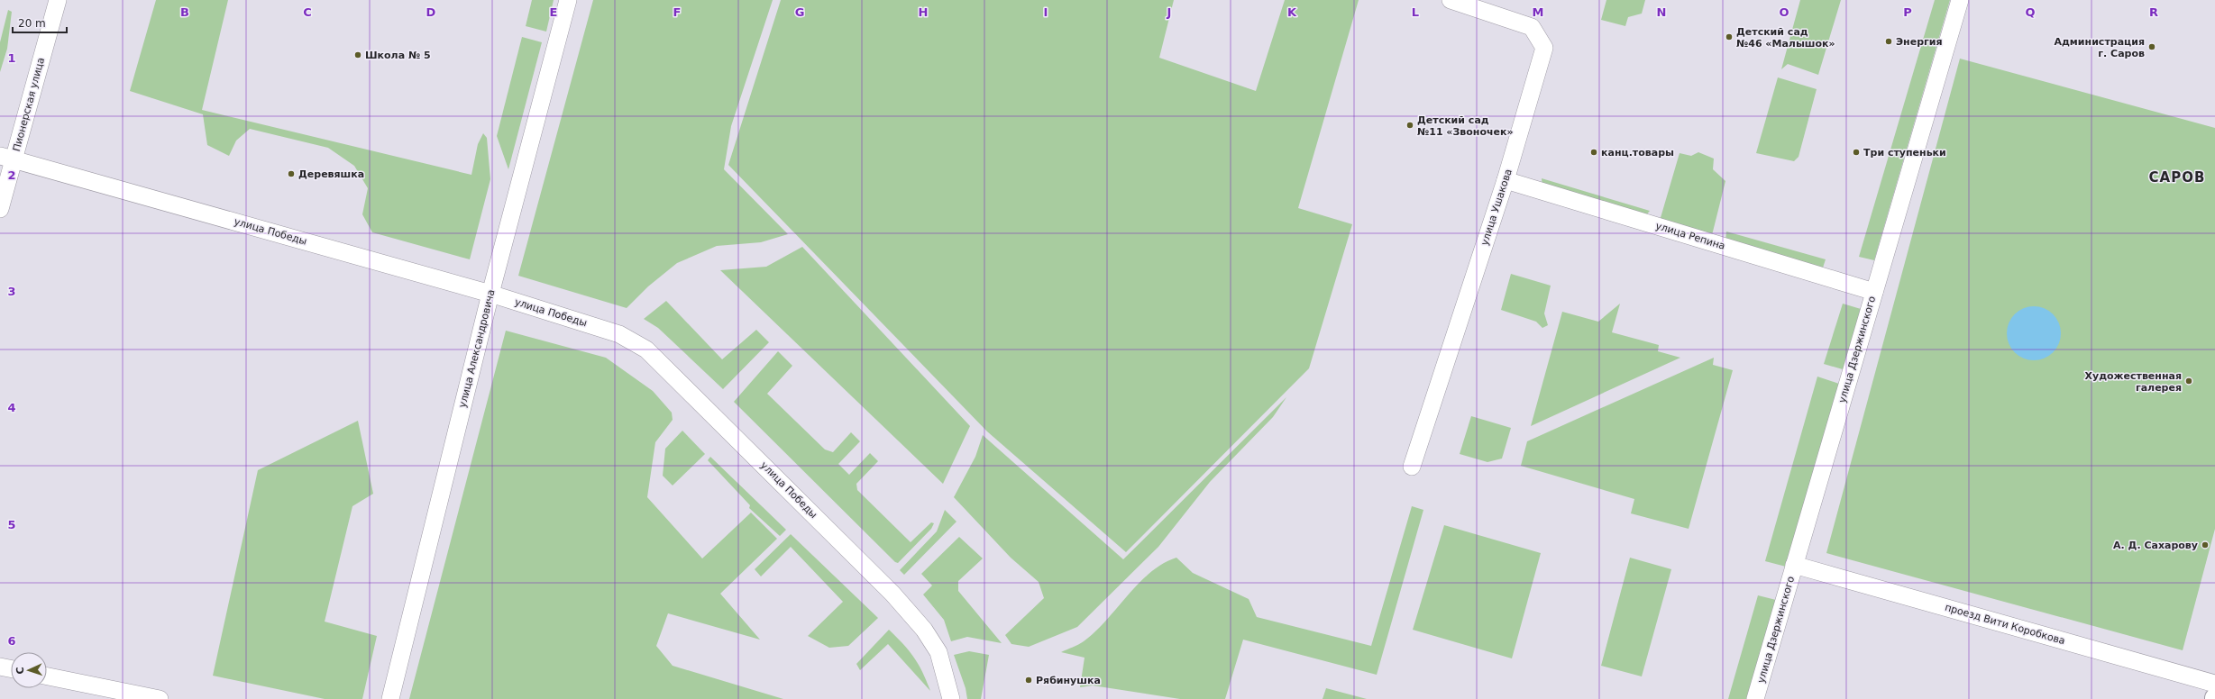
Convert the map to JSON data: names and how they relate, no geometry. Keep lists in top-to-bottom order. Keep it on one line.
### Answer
{"streets":{"street":["Пионерская улица","улица Ушакова","улица Победы","улица Репина","улица Александровича","улица Дзержинского","проезд Вити Коробкова"]},"crossings":[["Пионерская улица","улица Победы"],["улица Ушакова","улица Репина"],["улица Победы","улица Александровича"],["улица Репина","улица Дзержинского"],["улица Дзержинского","проезд Вити Коробкова"]],"districts":["САРОВ"],"places":["Детский сад №46 «Малышок»","Энергия","Администрация г. Саров","Школа № 5","Детский сад №11 «Звоночек»","канц.товары","Три ступеньки","Деревяшка","Художественная галерея","А. Д. Сахарову","Рябинушка"],"scale_bar":"20 m","north":"left","grid":{"columns":["B","C","D","E","F","G","H","I","J","K","L","M","N","O","P","Q","R"],"rows":["1","2","3","4","5","6"]}}
